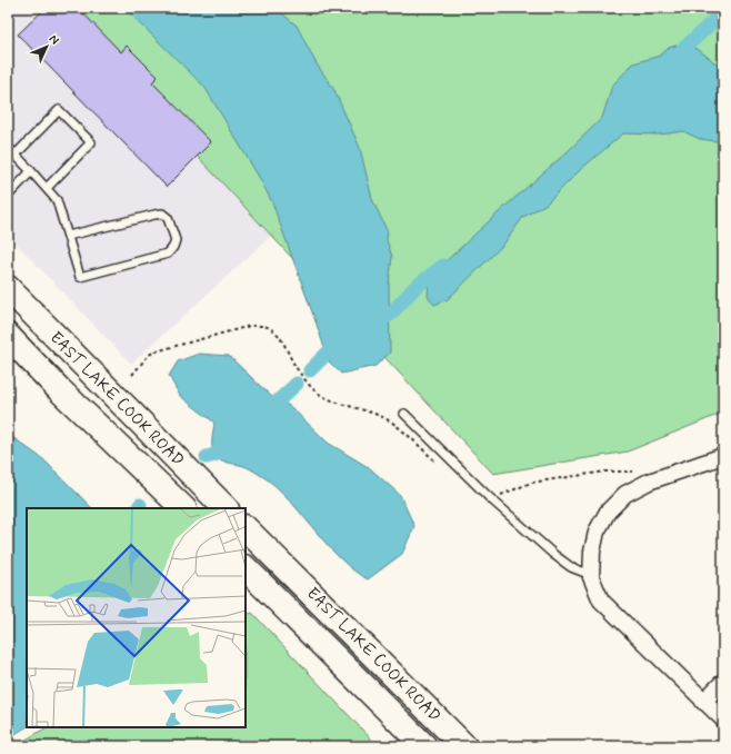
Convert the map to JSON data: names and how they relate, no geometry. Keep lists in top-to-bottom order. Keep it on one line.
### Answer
{"streets":{"main road":["EAST LAKE COOK ROAD"]},"north":"top right"}
